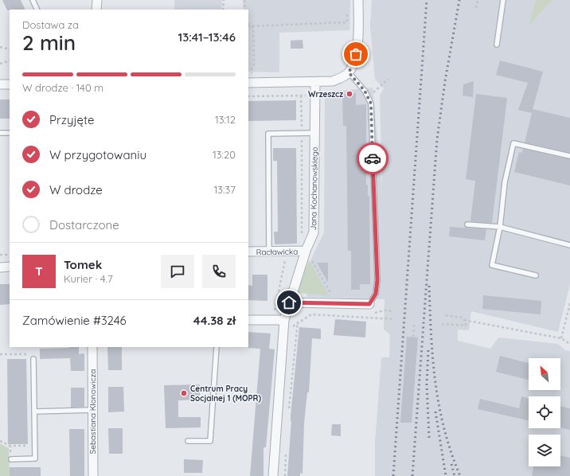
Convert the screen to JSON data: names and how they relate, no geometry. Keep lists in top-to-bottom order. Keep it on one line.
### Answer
{"streets":{"street":["Jana Kochanowskiego","Racławicka","Sebastiana Klonowicza"]},"crossings":[["Jana Kochanowskiego","Racławicka"]],"places":["Wrzeszcz","Centrum Pracy Socjalnej 1 (MOPR)"],"north":"top left","page":{"heading":["2 min","Dostawa za","13:41–13:46"],"panel":["Tomek","Kurier · 4.7","Zamówienie #3246","44.38 zł"],"bar":"W drodze · 140 m","list":[["Przyjęte","13:12"],["W przygotowaniu","13:20"],["W drodze","13:37"],"Dostarczone"],"round":"T"}}
